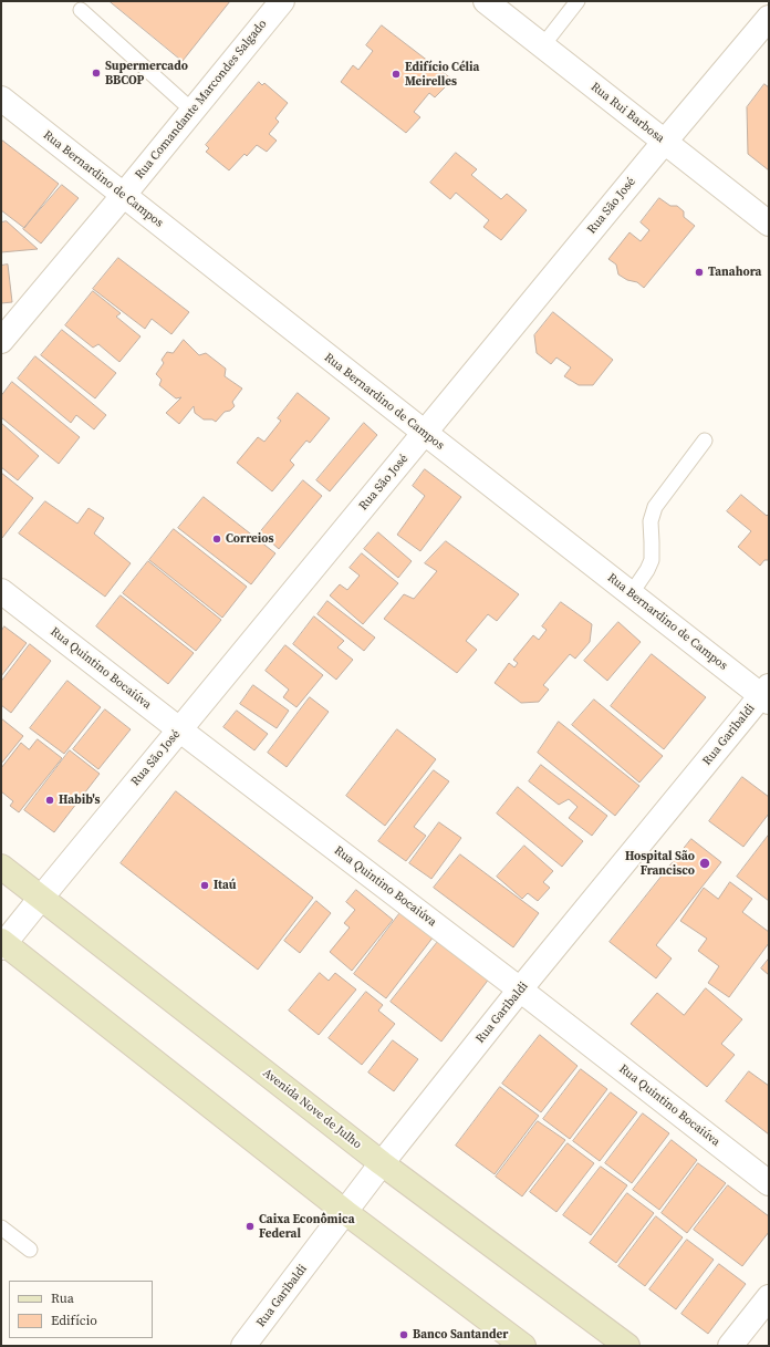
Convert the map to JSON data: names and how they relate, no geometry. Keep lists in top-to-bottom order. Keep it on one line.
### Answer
{"streets":{"main road":["Avenida Nove de Julho"],"street":["Rua Comandante Marcondes Salgado","Rua Rui Barbosa","Rua Bernardino de Campos","Rua São José","Rua Quintino Bocaiúva","Rua Garibaldi"]},"crossings":[["Rua Comandante Marcondes Salgado","Rua Bernardino de Campos"],["Rua Rui Barbosa","Rua São José"],["Rua Bernardino de Campos","Rua São José"],["Rua Bernardino de Campos","Rua Garibaldi"],["Rua São José","Rua Quintino Bocaiúva"],["Rua São José","Avenida Nove de Julho"],["Rua Quintino Bocaiúva","Rua Garibaldi"],["Rua Garibaldi","Avenida Nove de Julho"]],"places":["Supermercado BBCOP","Edifício Célia Meirelles","Tanahora","Correios","Habib's","Hospital São Francisco","Itaú","Caixa Econômica Federal","Banco Santander"],"legend":["Rua","Edifício"]}
